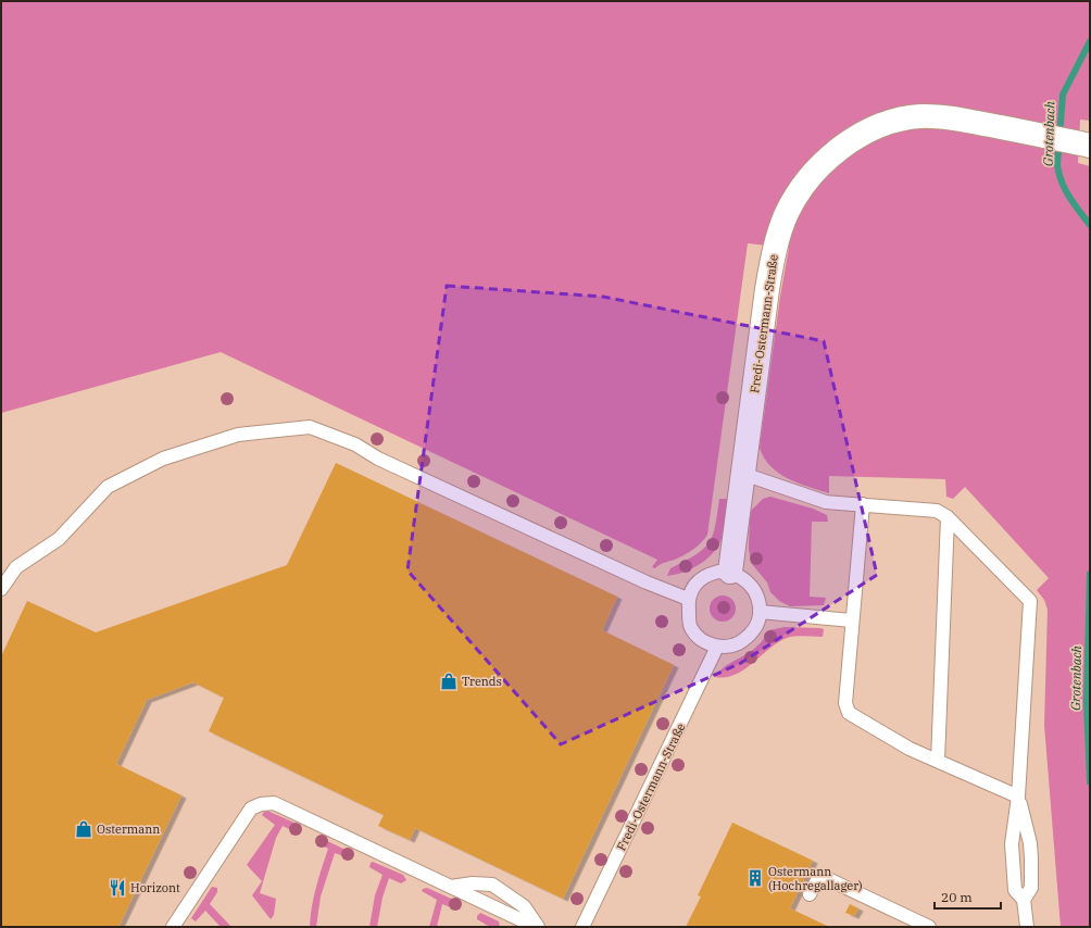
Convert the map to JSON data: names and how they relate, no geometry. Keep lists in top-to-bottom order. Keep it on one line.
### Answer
{"streets":{"street":["Fredi-Ostermann-Straße"]},"water":["Grotenbach"],"places":{"shop":["Trends","Ostermann"],"building":["Ostermann (Hochregallager)"],"restaurant":["Horizont"]},"scale_bar":"20 m"}
